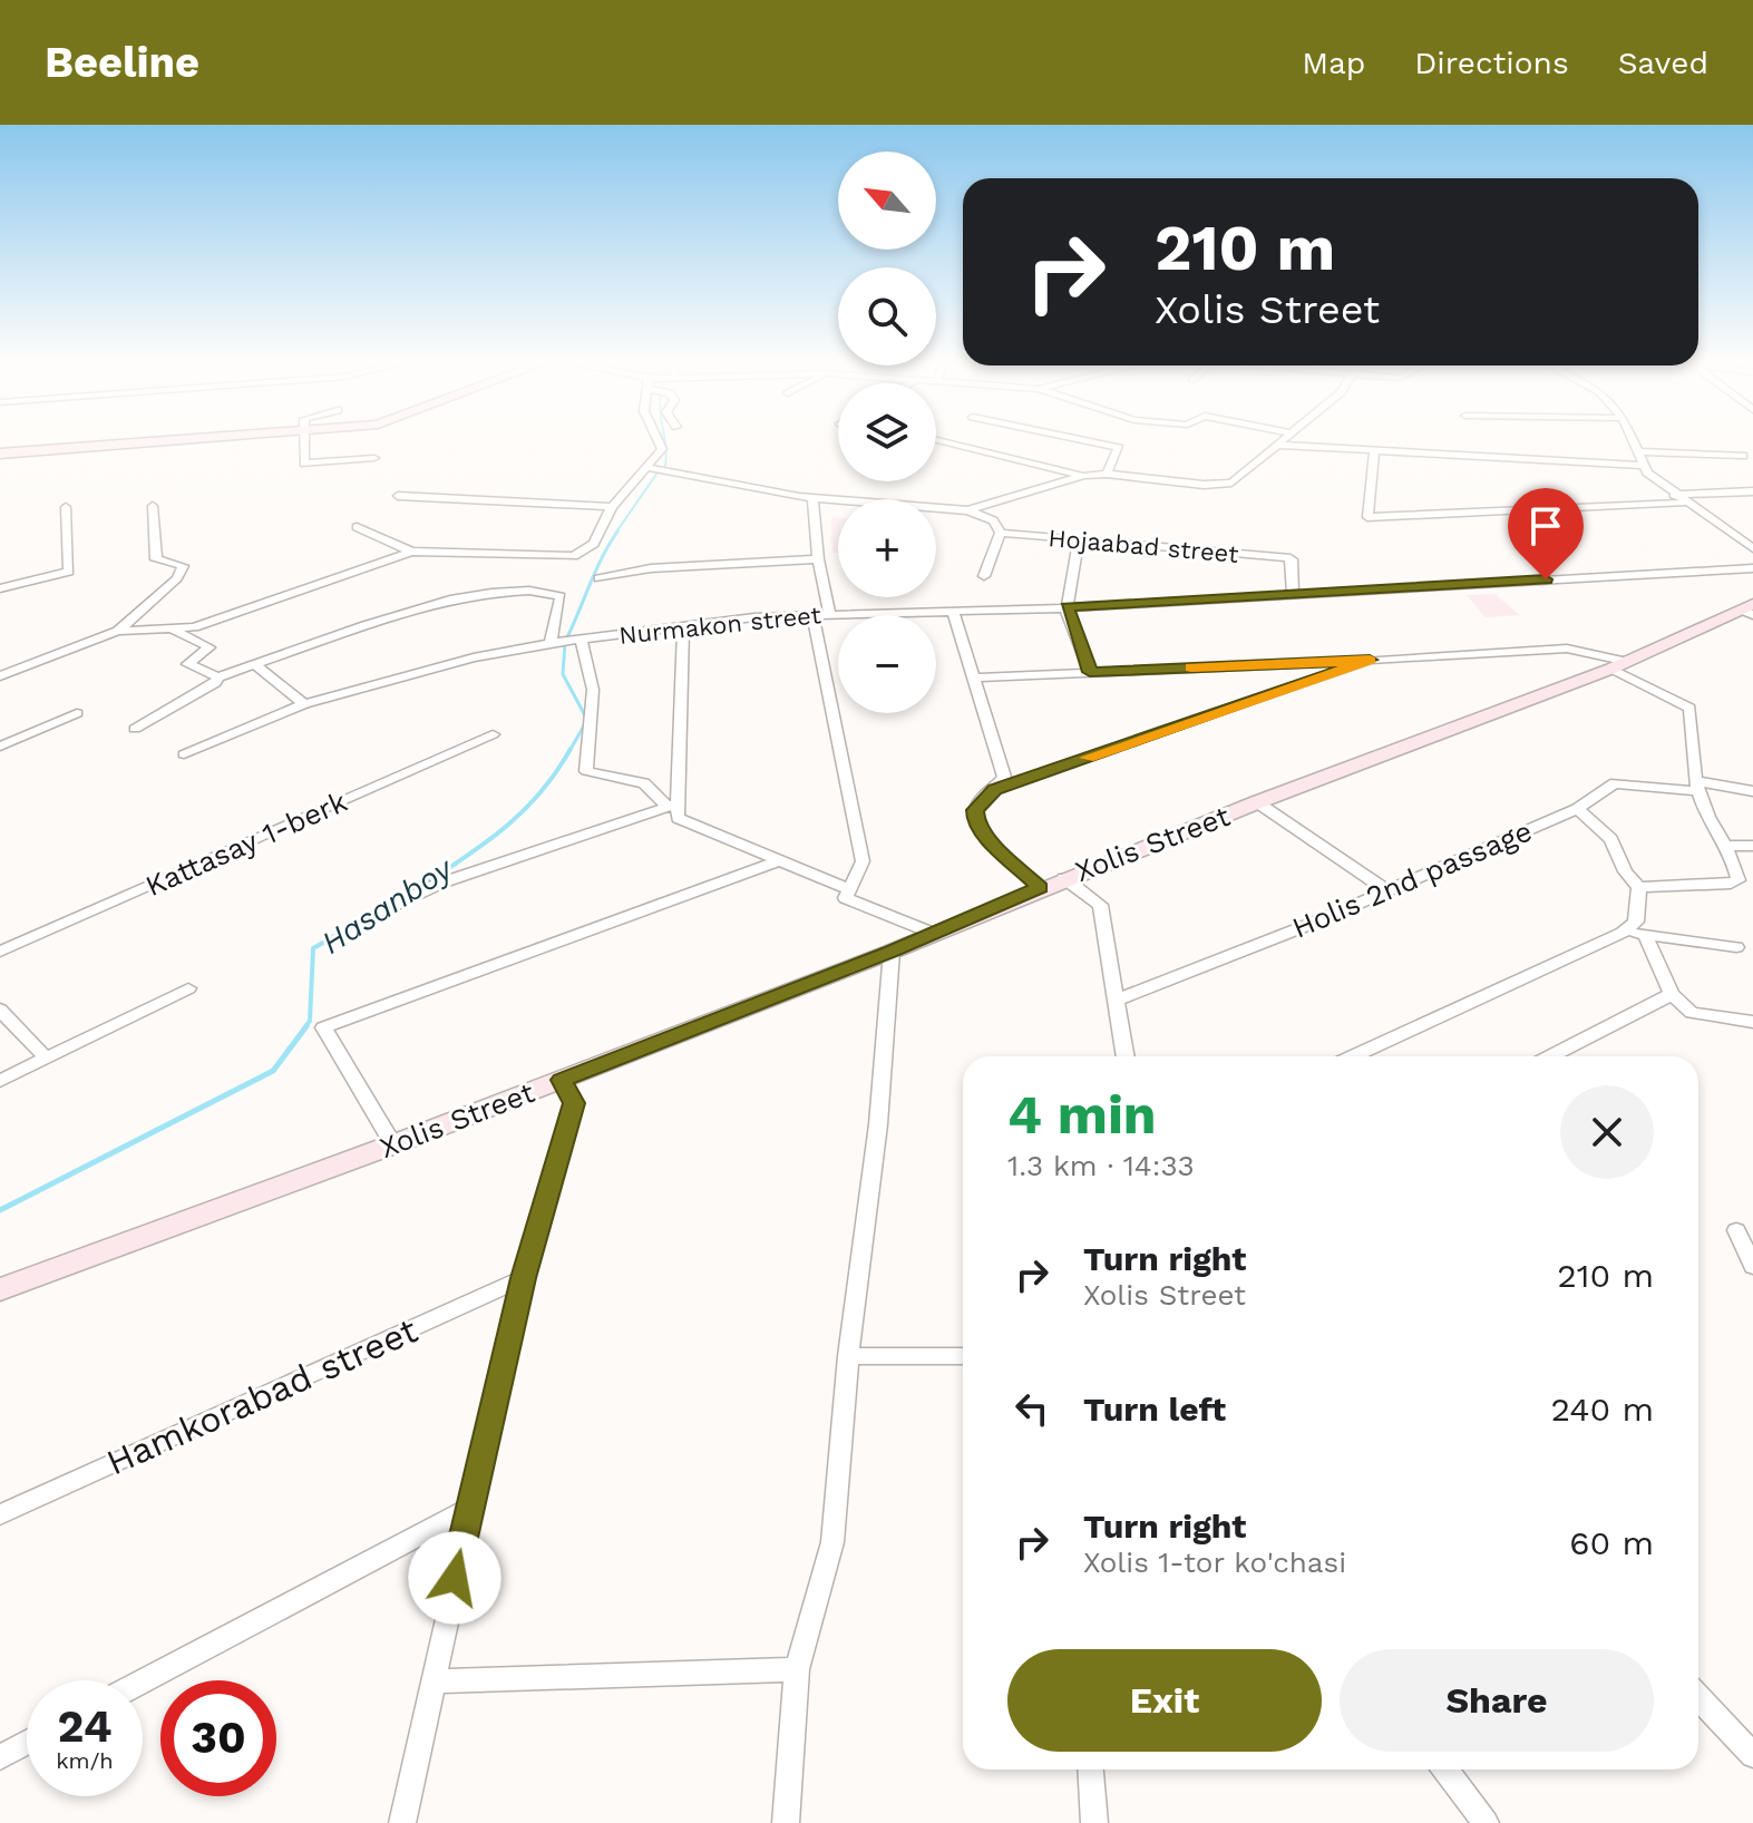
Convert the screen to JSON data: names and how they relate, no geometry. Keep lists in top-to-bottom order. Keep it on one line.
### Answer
{"streets":{"street":["Hojaabad street","Nurmakon street","Kattasay 1-berk","Xolis Street","Holis 2nd passage","Hamkorabad street"]},"crossings":[["Hojaabad street","Nurmakon street"]],"water":["Hasanboy"],"north":"top left","page":{"header":"Beeline","nav":["Map","Directions","Saved"],"map_buttons":["+","−"],"turn":["210 m","Xolis Street"],"heading":["4 min","1.3 km · 14:33"],"list":[{"name":"Turn right","note":"Xolis Street","value":"210 m"},{"name":"Turn left","value":"240 m"},{"name":"Turn right","note":"Xolis 1-tor ko'chasi","value":"60 m"}],"buttons":["Exit","Share"],"speed":"24 km/h","limit":"30"}}
